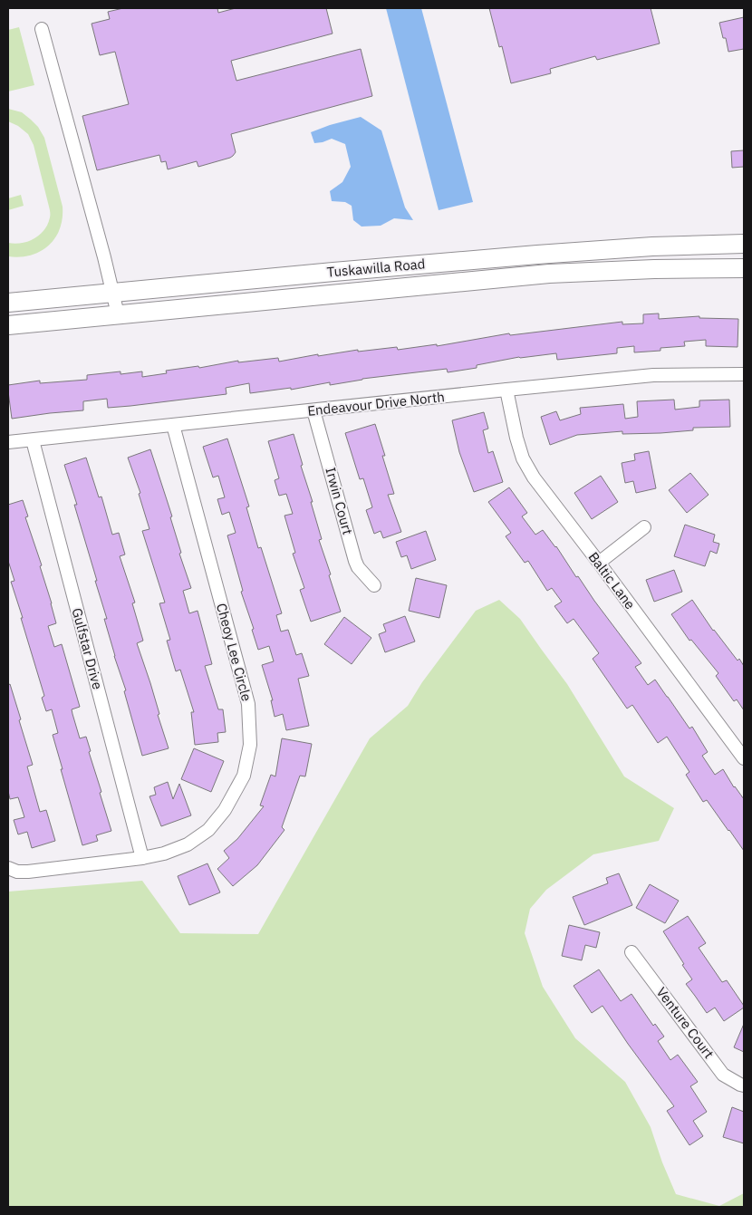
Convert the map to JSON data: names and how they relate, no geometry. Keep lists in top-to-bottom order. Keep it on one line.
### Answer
{"streets":{"main road":["Tuskawilla Road"],"street":["Endeavour Drive North","Irwin Court","Baltic Lane","Gulfstar Drive","Cheoy Lee Circle","Venture Court"]},"crossings":[["Endeavour Drive North","Irwin Court"],["Endeavour Drive North","Baltic Lane"],["Endeavour Drive North","Gulfstar Drive"],["Endeavour Drive North","Cheoy Lee Circle"],["Gulfstar Drive","Cheoy Lee Circle"]]}
